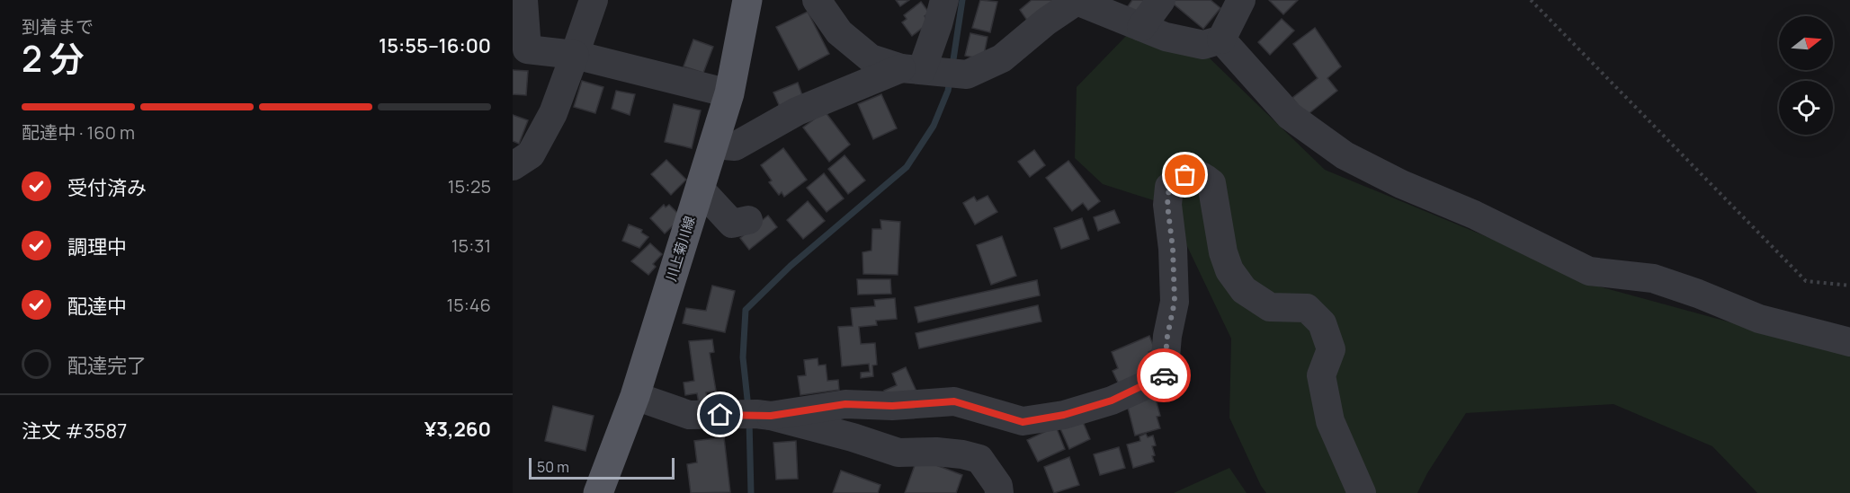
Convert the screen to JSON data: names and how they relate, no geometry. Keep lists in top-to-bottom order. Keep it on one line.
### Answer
{"streets":{"main road":["川上菊川線"]},"scale_bar":"50 m","north":"right","page":{"heading":["2 分","到着まで","15:55–16:00"],"panel":["注文 #3587","¥3,260"],"bar":"配達中 · 160 m","list":[["受付済み","15:25"],["調理中","15:31"],["配達中","15:46"],"配達完了"],"scale":"50 m"}}
